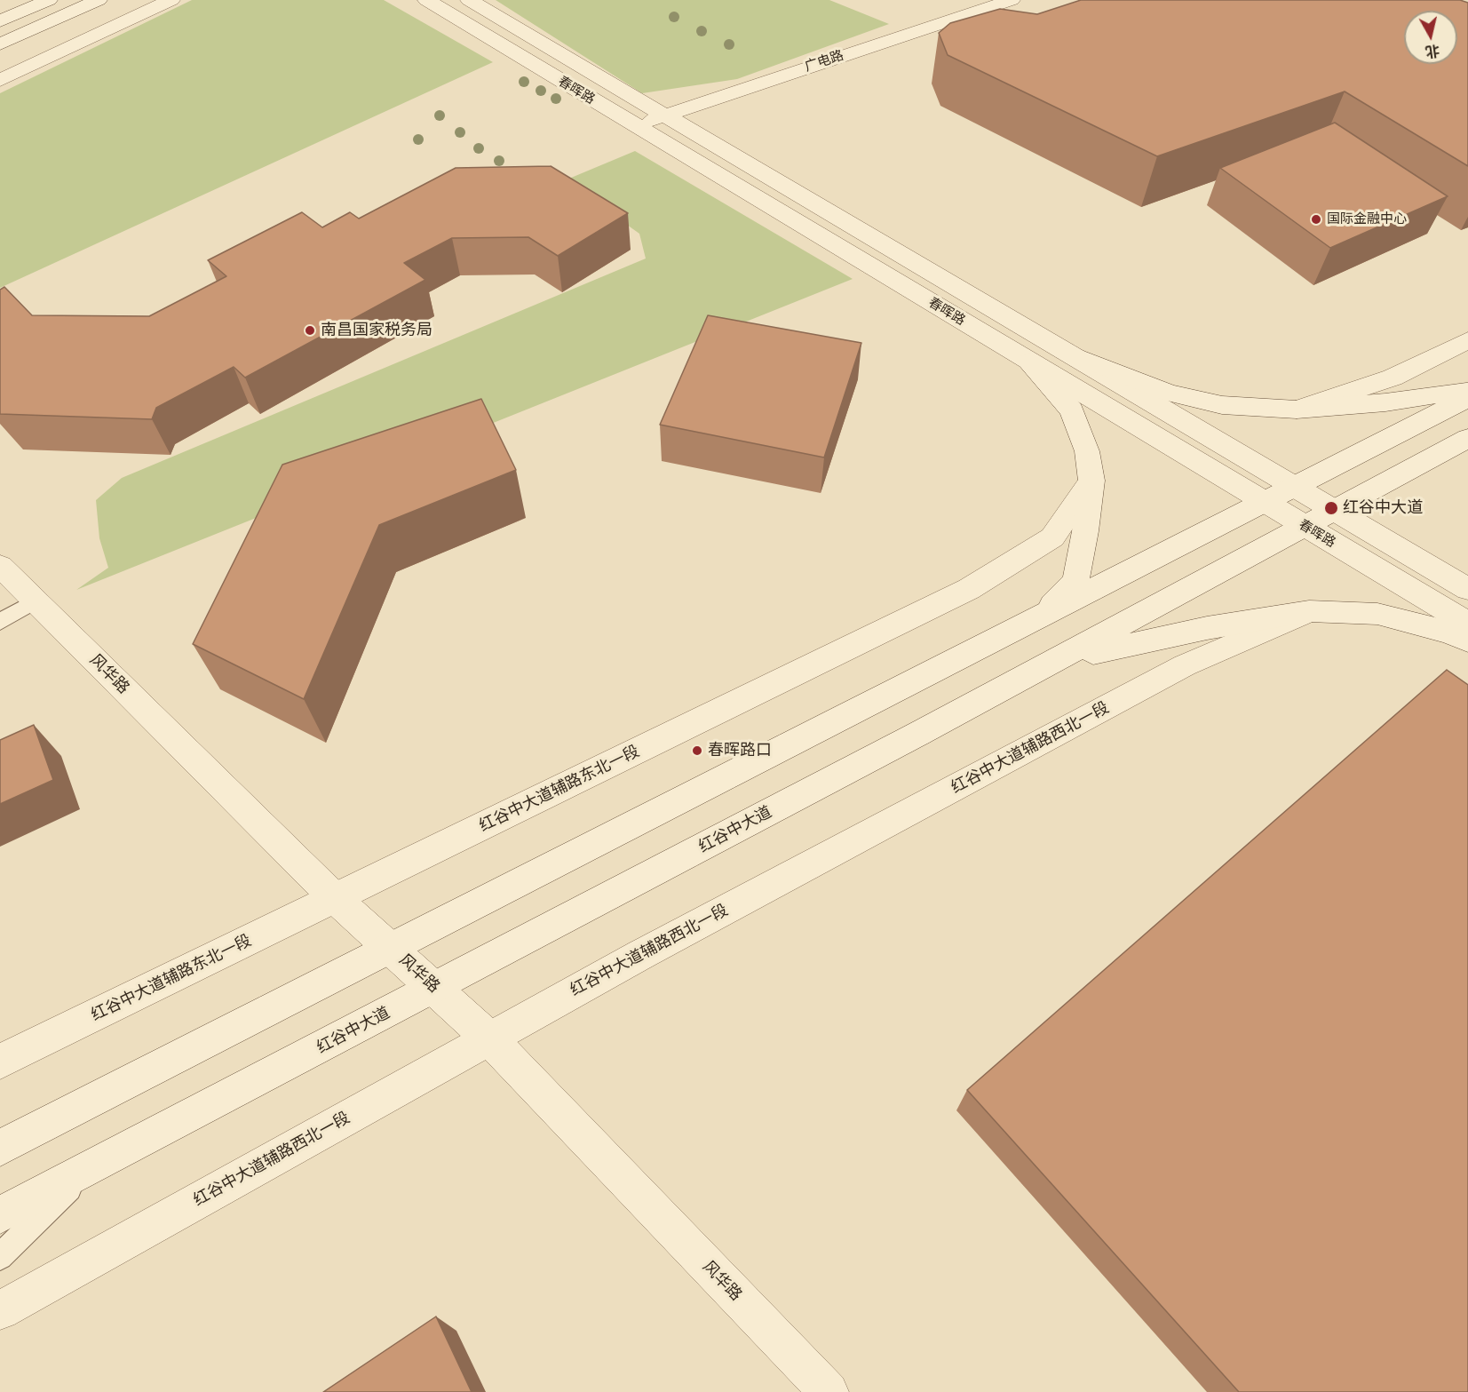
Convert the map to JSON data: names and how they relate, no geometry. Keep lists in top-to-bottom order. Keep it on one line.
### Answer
{"streets":{"street":["广电路","春晖路","风华路","红谷中大道辅路西北一段","红谷中大道辅路东北一段","红谷中大道"]},"crossings":[["广电路","春晖路"],["春晖路","红谷中大道"],["风华路","红谷中大道辅路西北一段"],["风华路","红谷中大道辅路东北一段"],["风华路","红谷中大道"]],"places":["国际金融中心","南昌国家税务局","红谷中大道","春晖路口"],"north":"bottom"}
